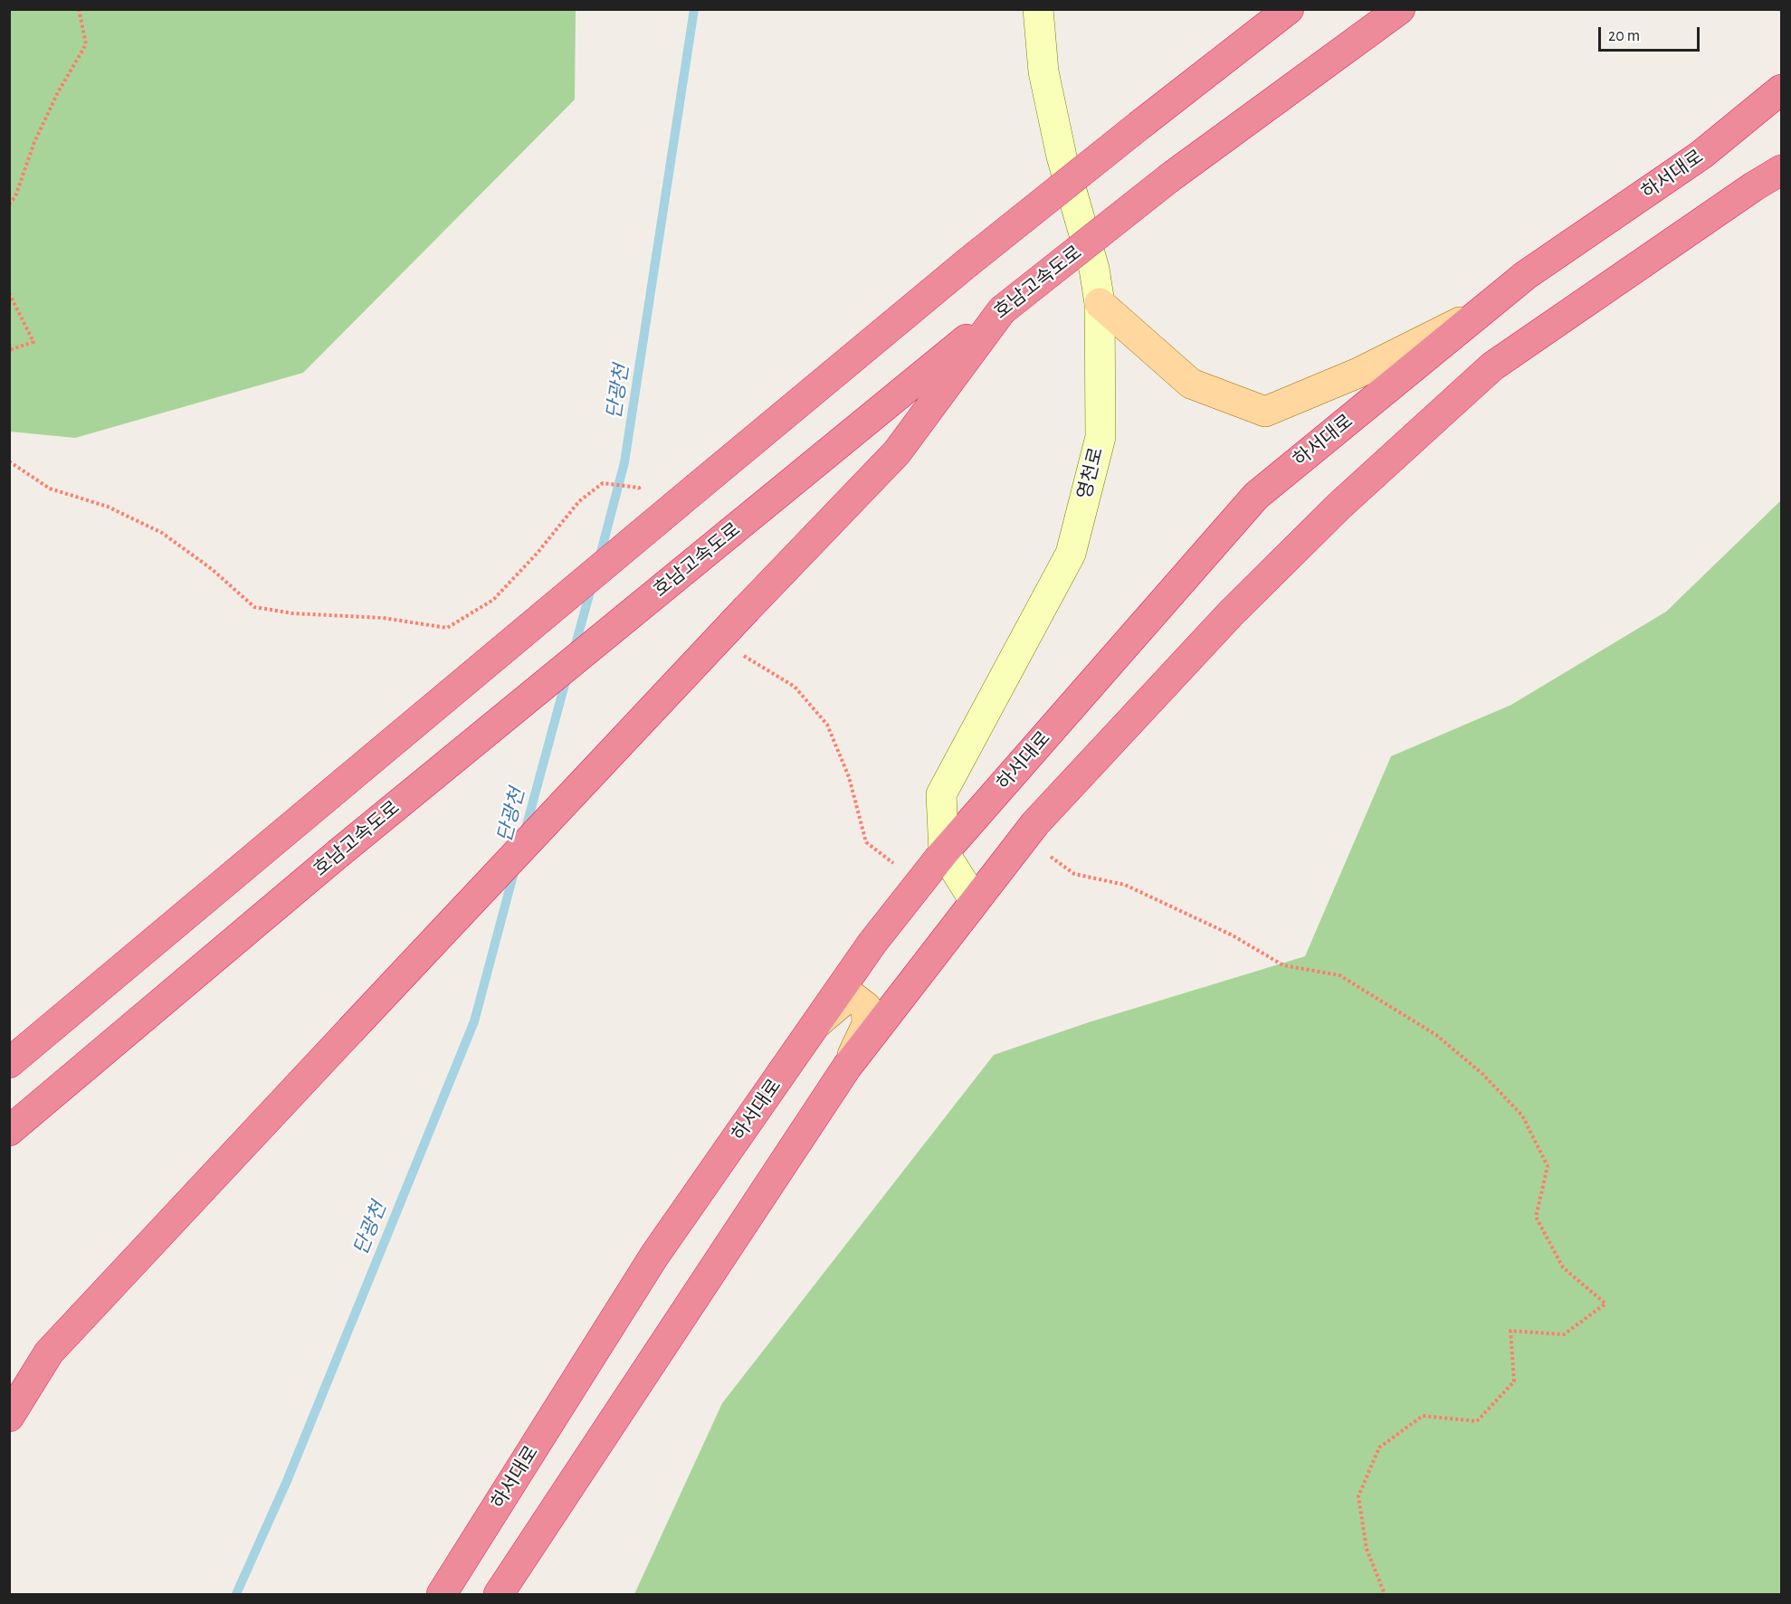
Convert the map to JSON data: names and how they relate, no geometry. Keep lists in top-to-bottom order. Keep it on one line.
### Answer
{"streets":{"highway":["하서대로","호남고속도로"],"street":["영천로"]},"crossings":[["하서대로","영천로"]],"water":["단광천"],"scale_bar":"20 m"}
